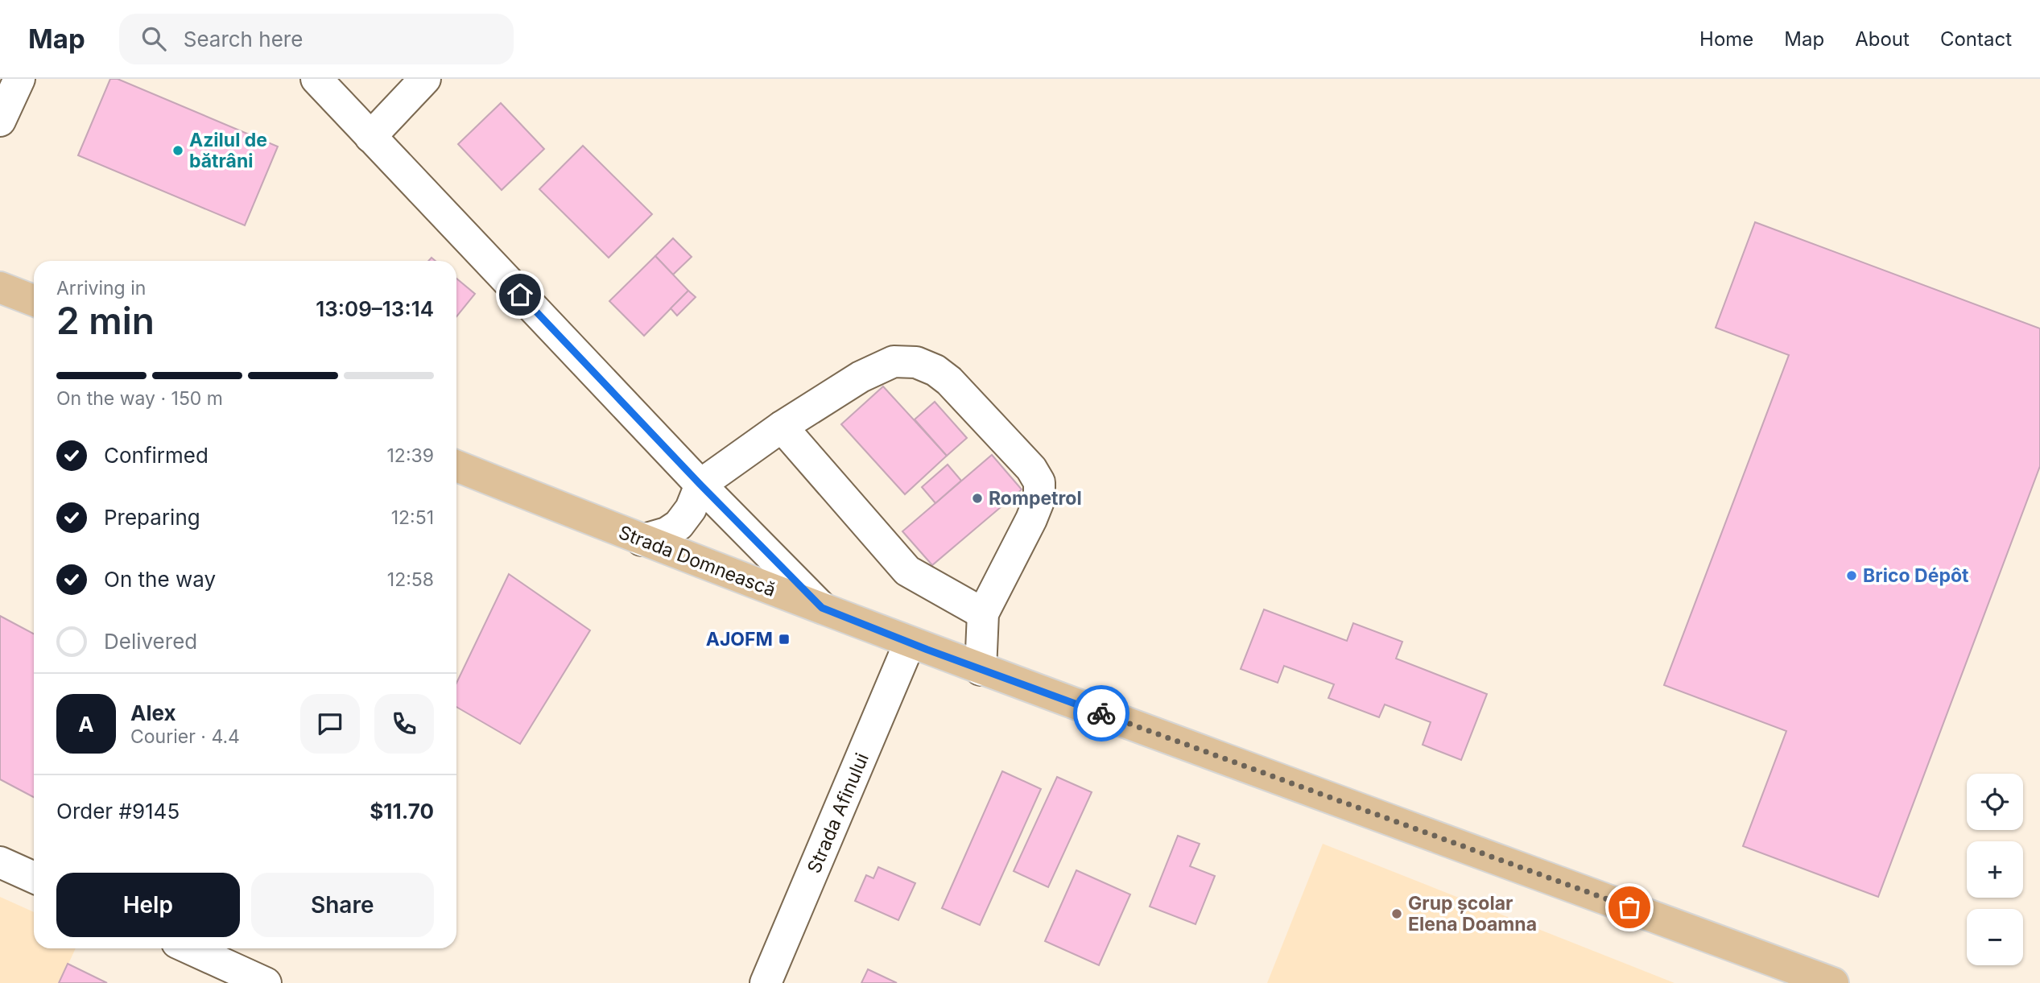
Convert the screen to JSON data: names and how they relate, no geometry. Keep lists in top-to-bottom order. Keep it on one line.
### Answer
{"streets":{"main road":["Strada Domnească"],"street":["Strada Afinului"]},"crossings":[["Strada Domnească","Strada Afinului"]],"places":{"other":["Azilul de bătrâni","Rompetrol","Brico Dépôt","Grup școlar Elena Doamna"],"transit":["AJOFM"]},"page":{"header":"Map","search":"Search here","nav":["Home","Map","About","Contact"],"heading":["2 min","Arriving in","13:09–13:14"],"panel":["Alex","Courier · 4.4","Order #9145","$11.70"],"bar":"On the way · 150 m","list":[["Confirmed","12:39"],["Preparing","12:51"],["On the way","12:58"],"Delivered"],"round":"A","map_buttons":["+","−"],"buttons":["Help","Share"]}}
